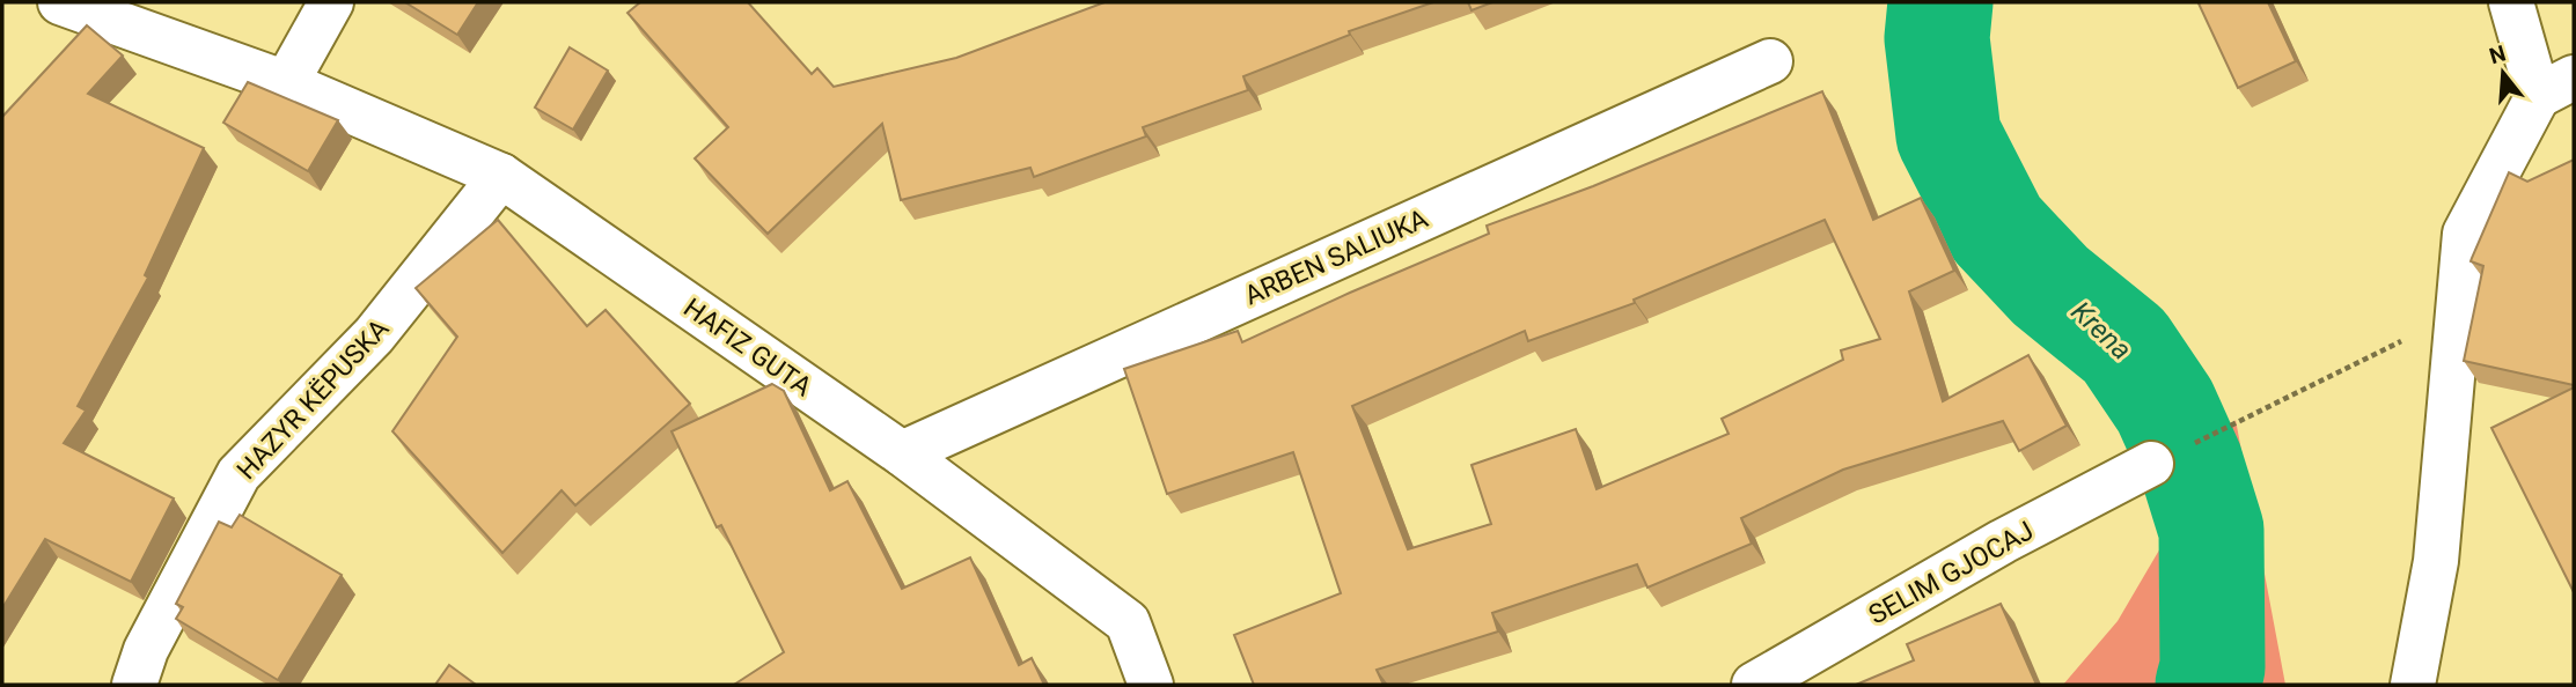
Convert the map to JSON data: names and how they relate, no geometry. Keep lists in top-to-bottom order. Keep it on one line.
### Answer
{"streets":{"street":["ARBEN SALIUKA","HAFIZ GUTA","HAZYR KËPUSKA","SELIM GJOCAJ"]},"crossings":[["ARBEN SALIUKA","HAFIZ GUTA"],["HAFIZ GUTA","HAZYR KËPUSKA"]],"water":["Krena"],"north":"top"}
